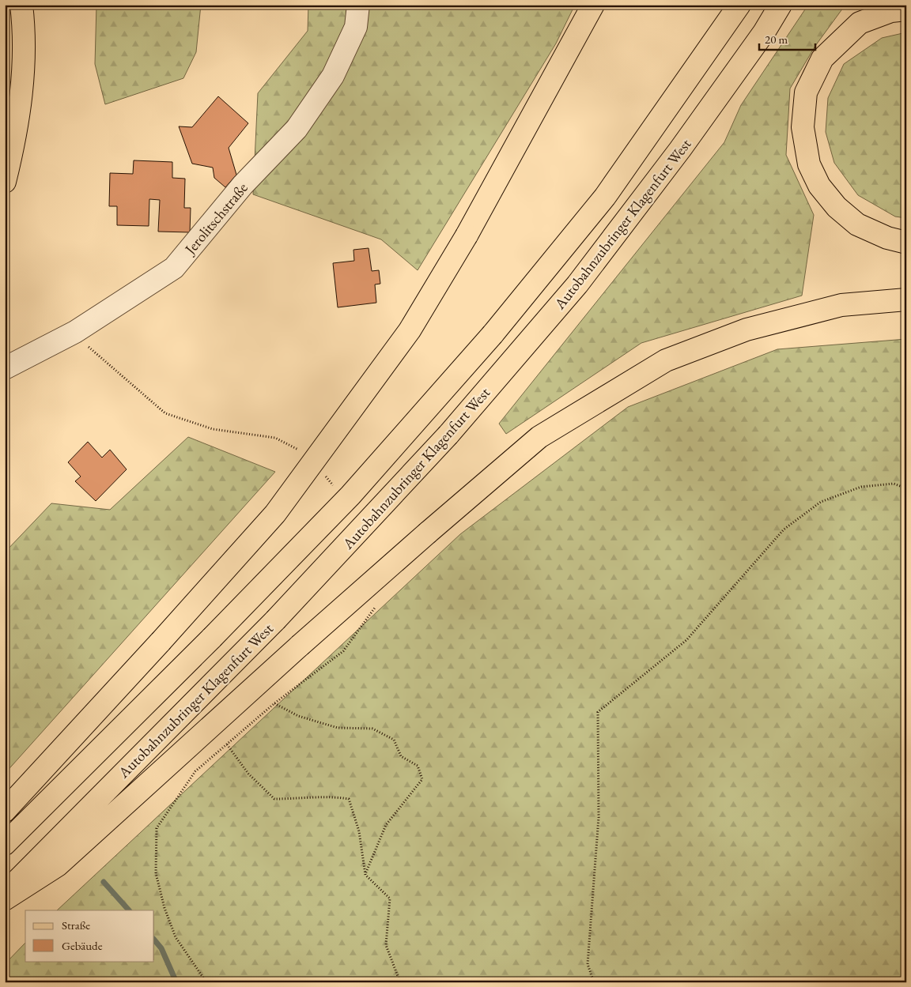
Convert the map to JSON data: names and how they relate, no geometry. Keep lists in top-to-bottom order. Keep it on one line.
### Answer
{"streets":{"main road":["Autobahnzubringer Klagenfurt West"],"street":["Jerolitschstraße"]},"legend":["Straße","Gebäude"],"scale_bar":"20 m"}
